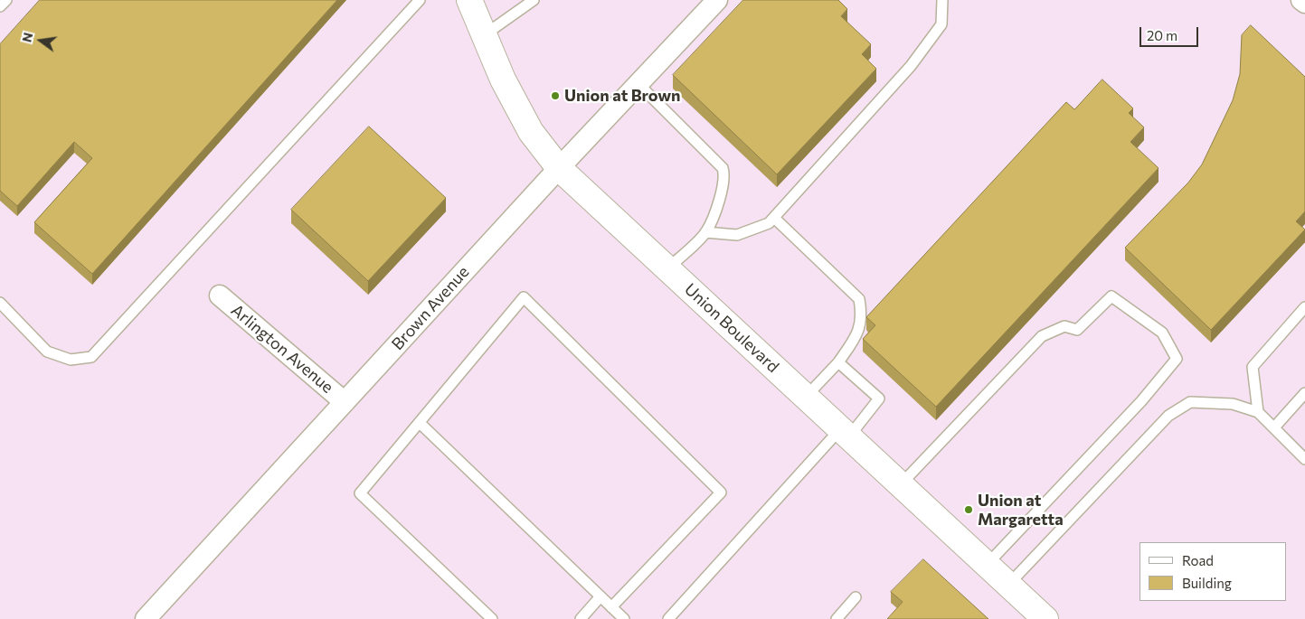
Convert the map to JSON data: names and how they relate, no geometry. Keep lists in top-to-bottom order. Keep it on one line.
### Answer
{"streets":{"main road":["Union Boulevard"],"street":["Brown Avenue","Arlington Avenue"]},"crossings":[["Brown Avenue","Union Boulevard"],["Brown Avenue","Arlington Avenue"]],"places":["Union at Brown","Union at Margaretta"],"legend":["Road","Building"],"scale_bar":"20 m","north":"left"}
